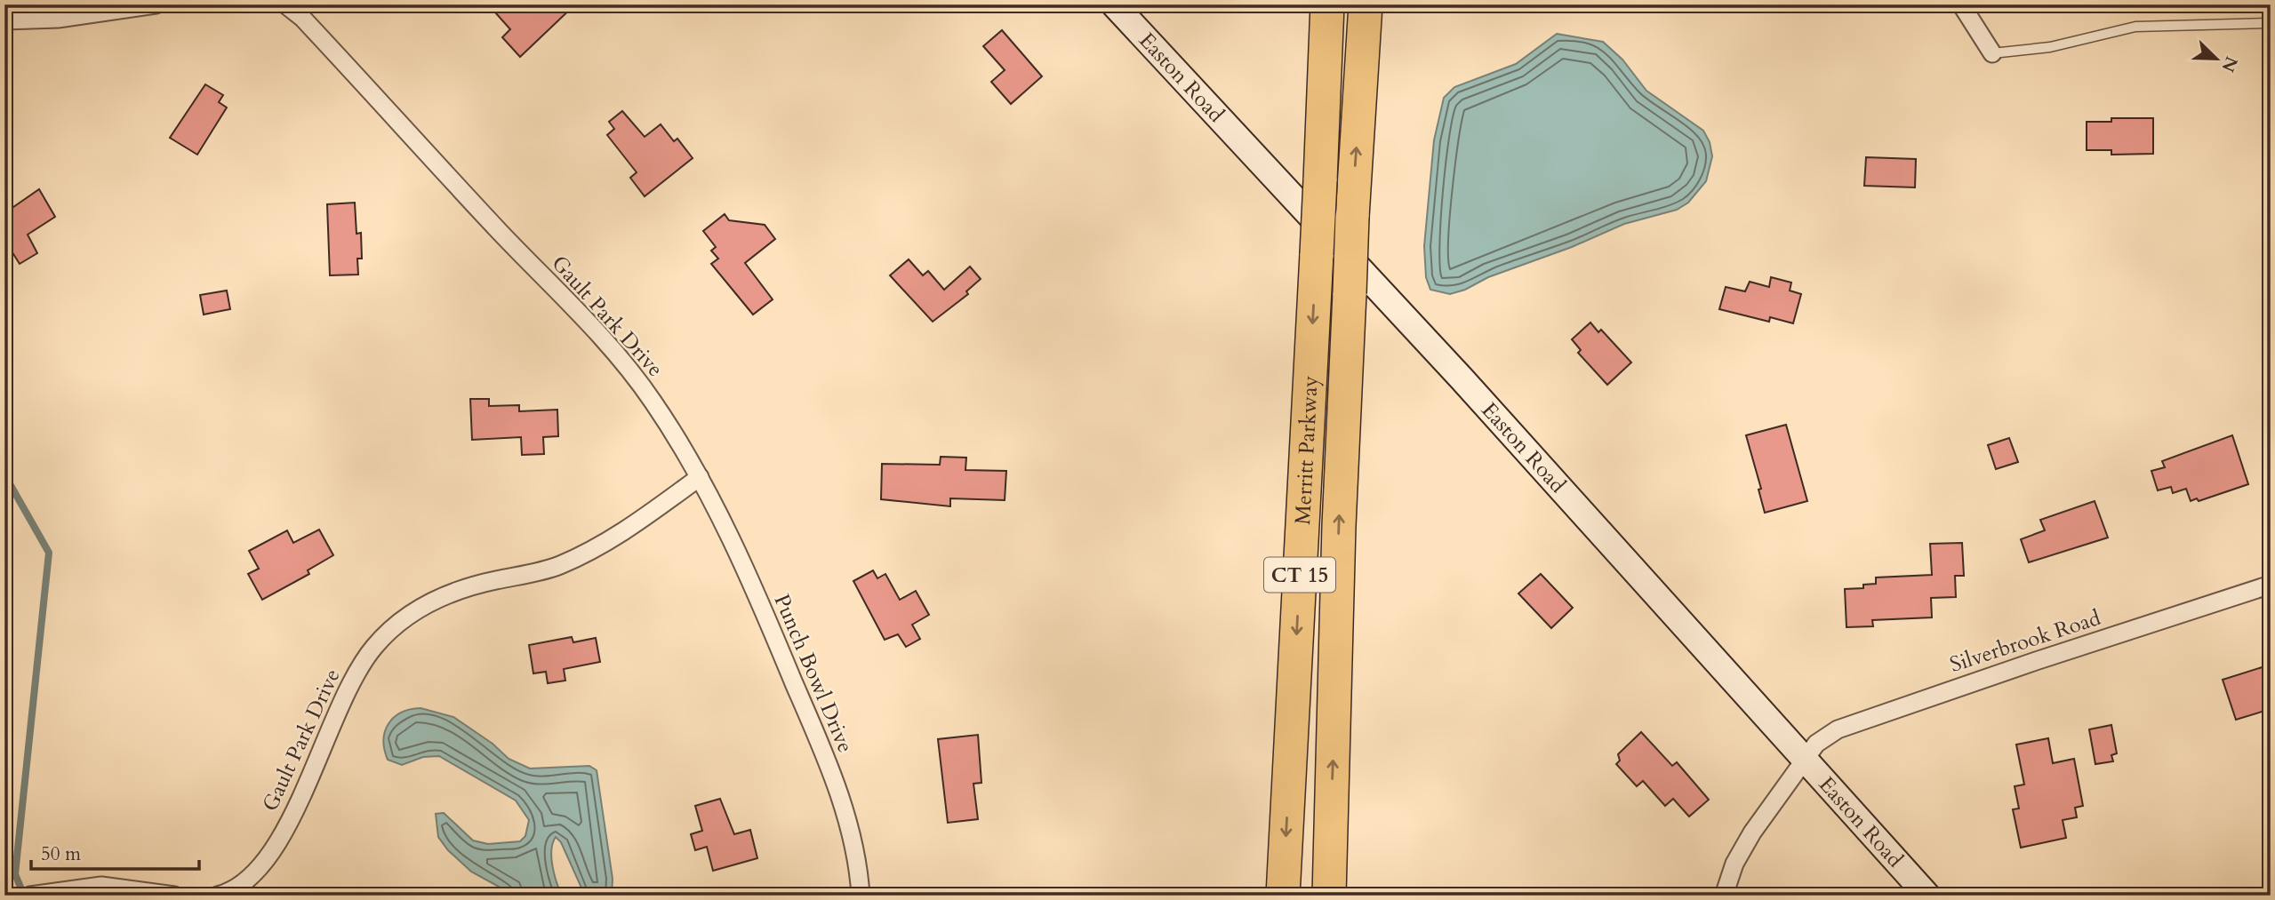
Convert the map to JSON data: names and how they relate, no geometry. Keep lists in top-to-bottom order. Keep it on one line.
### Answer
{"streets":{"highway":["Merritt Parkway","CT 15"],"main road":["Easton Road"],"street":["Gault Park Drive","Silverbrook Road","Punch Bowl Drive"]},"crossings":[["Easton Road","Silverbrook Road"],["Gault Park Drive","Punch Bowl Drive"]],"scale_bar":"50 m","north":"bottom right"}
